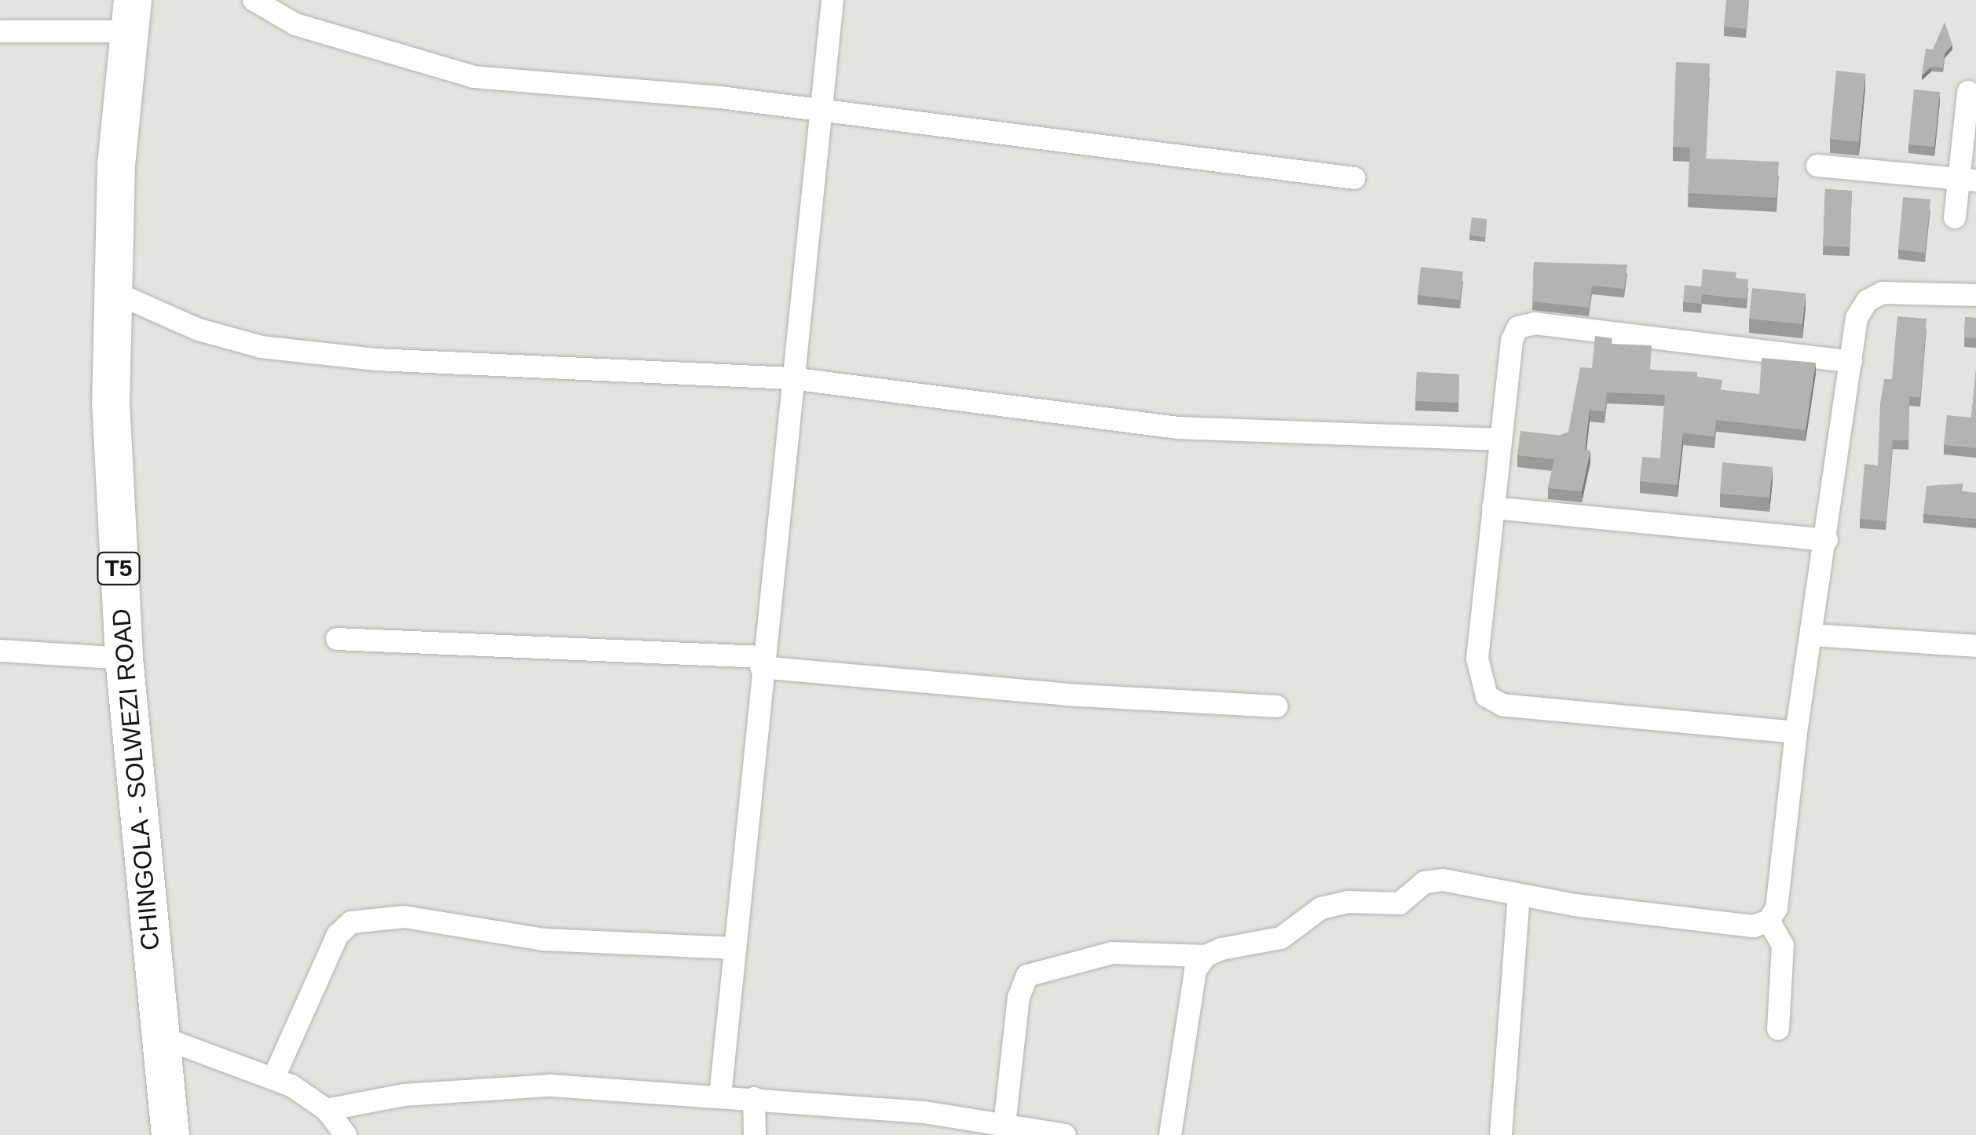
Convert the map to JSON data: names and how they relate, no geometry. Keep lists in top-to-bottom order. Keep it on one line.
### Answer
{"streets":{"highway":["T5","CHINGOLA - SOLWEZI ROAD"]}}
